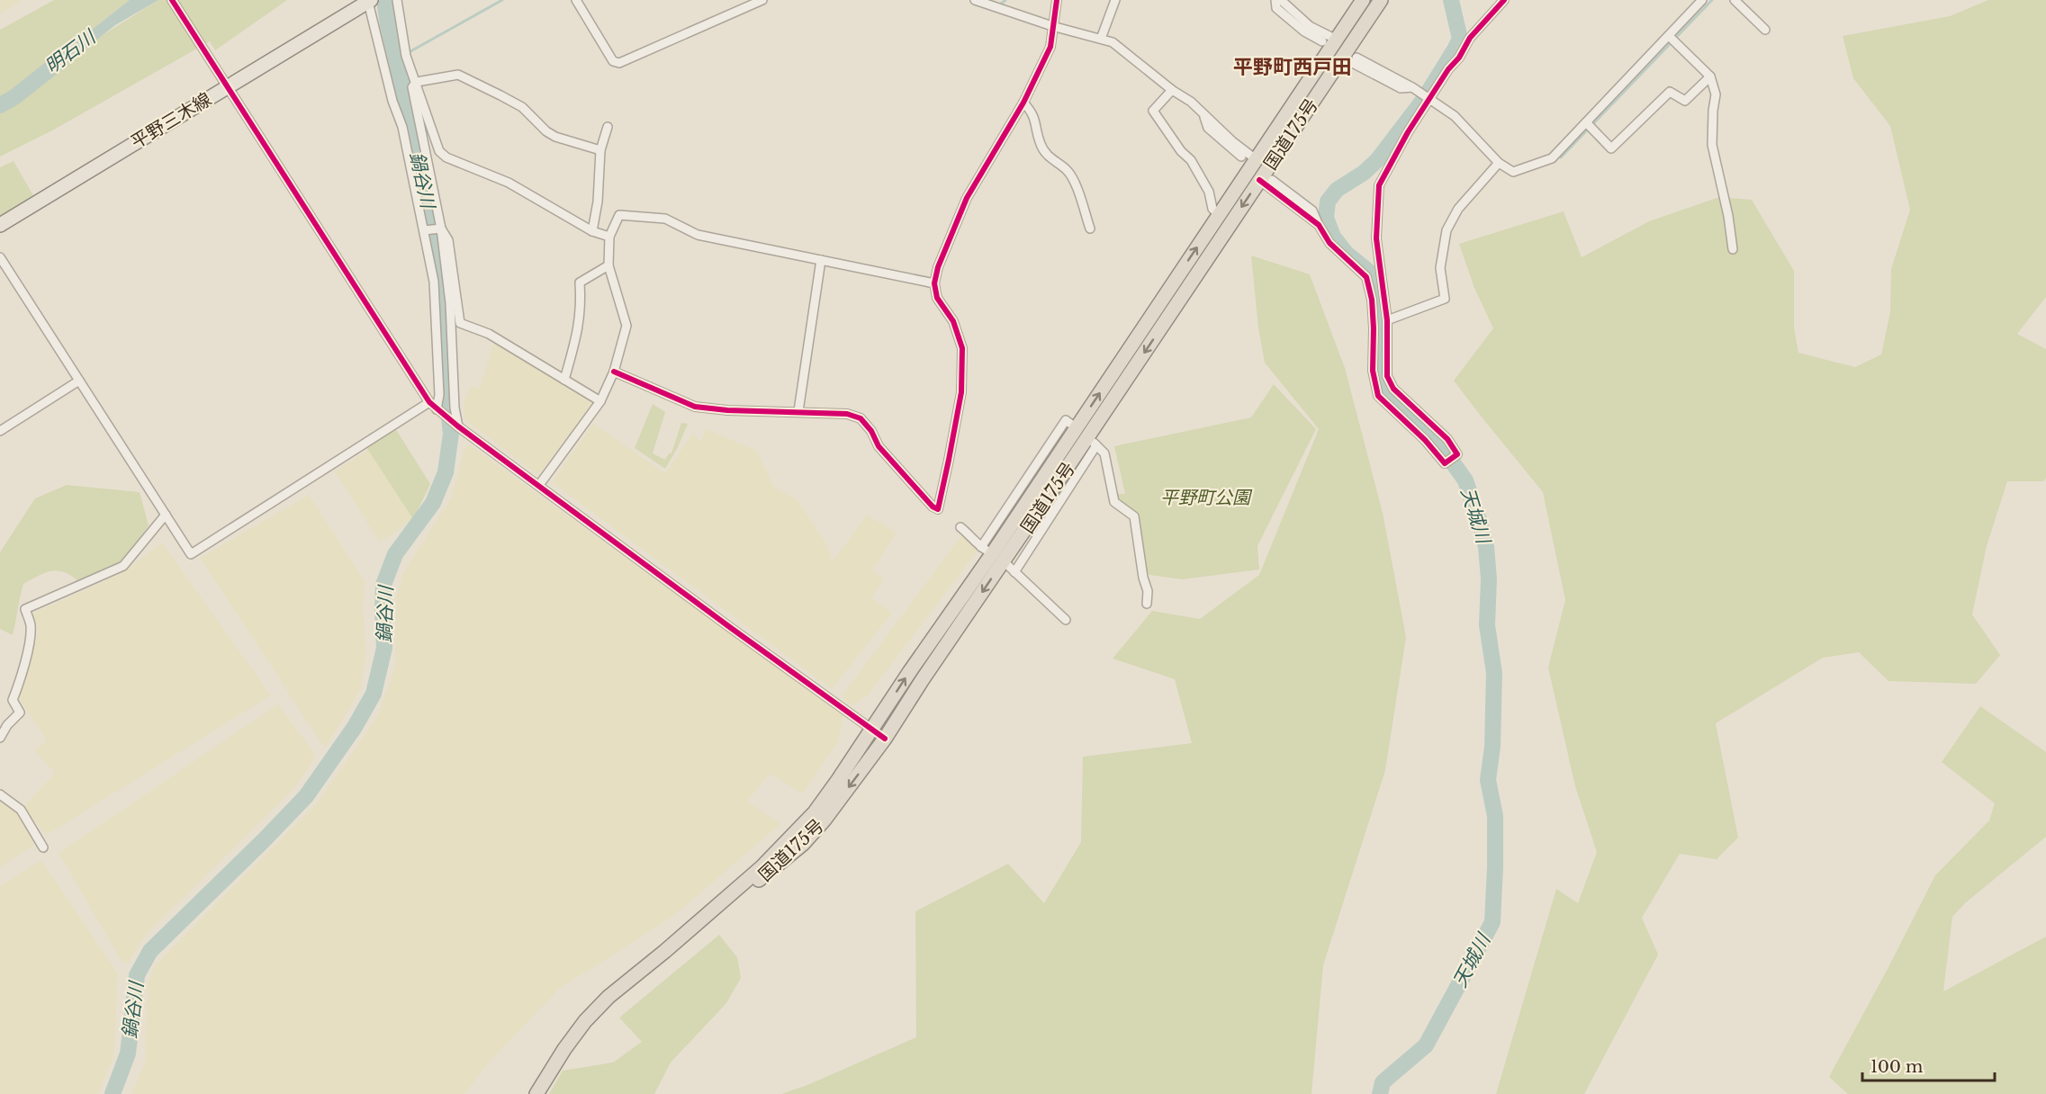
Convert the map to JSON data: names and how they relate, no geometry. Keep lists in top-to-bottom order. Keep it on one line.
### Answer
{"streets":{"highway":["国道175号"],"main road":["平野三木線"]},"districts":["平野町西戸田"],"water":["明石川","鍋谷川","天城川"],"parks":["平野町公園"],"scale_bar":"100 m"}
